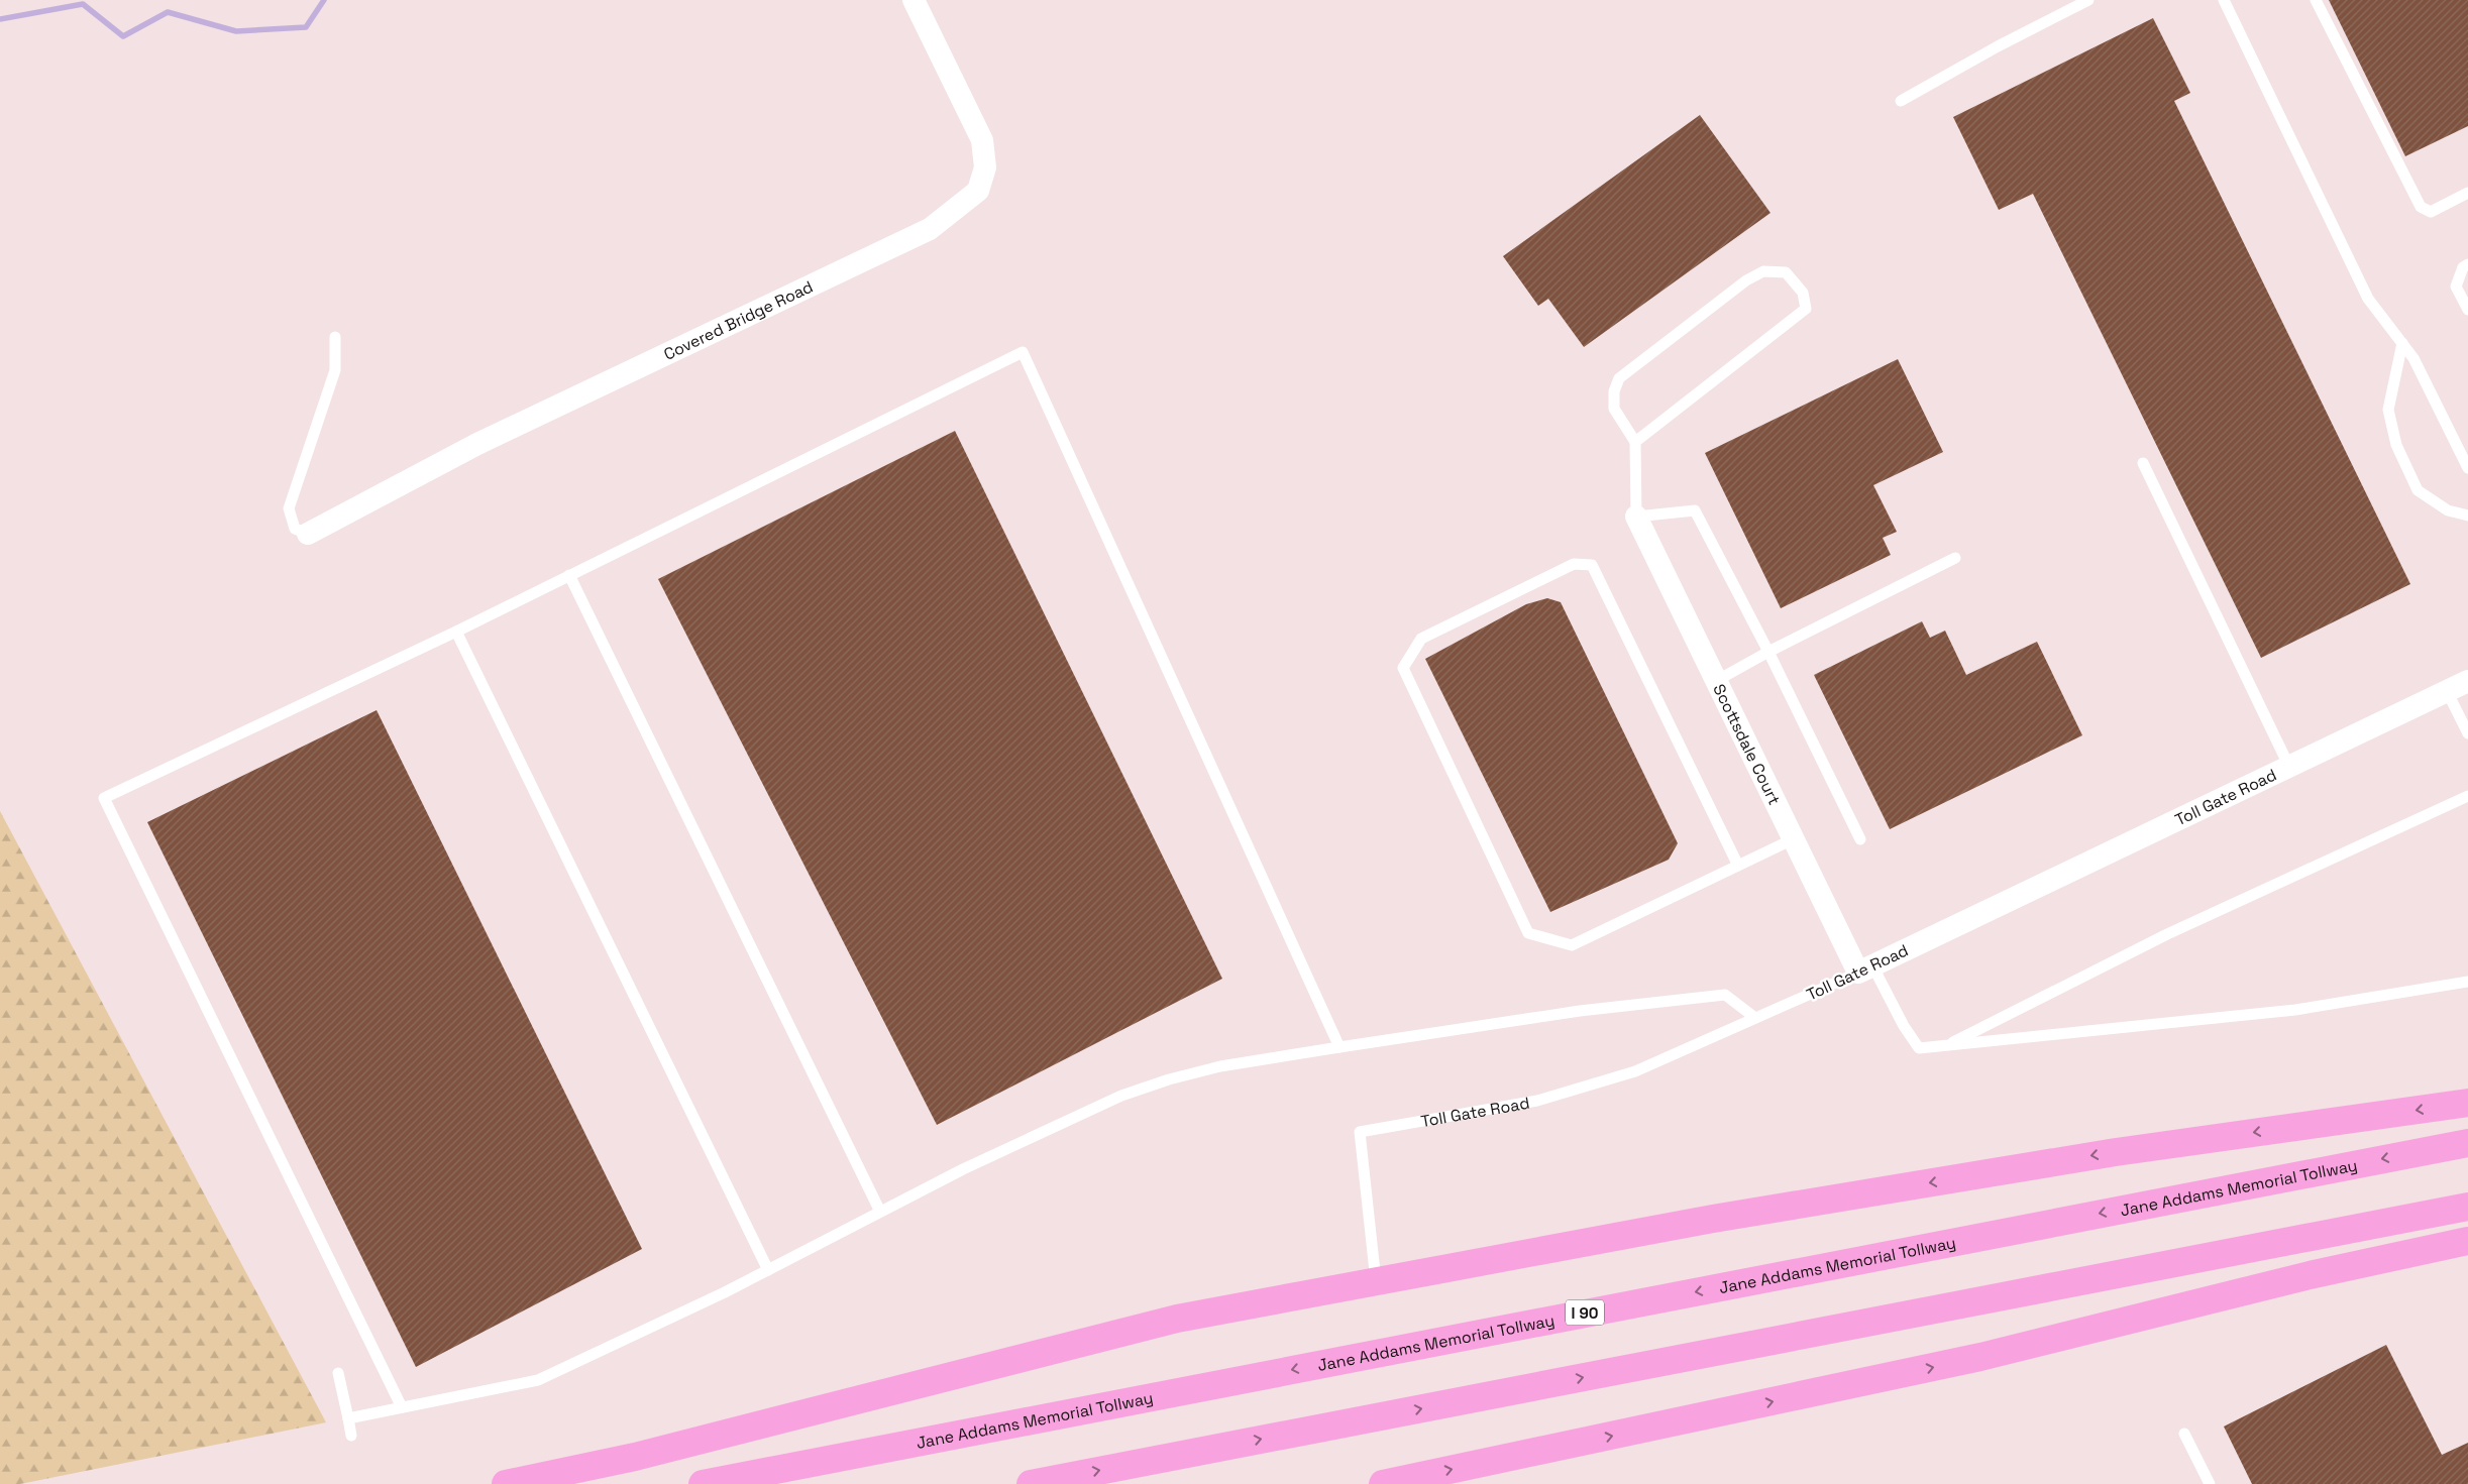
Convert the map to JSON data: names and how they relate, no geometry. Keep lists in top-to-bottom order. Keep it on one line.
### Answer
{"streets":{"highway":["Jane Addams Memorial Tollway","I 90"],"street":["Covered Bridge Road","Scottsdale Court","Toll Gate Road"]},"crossings":[["Scottsdale Court","Toll Gate Road"]]}
